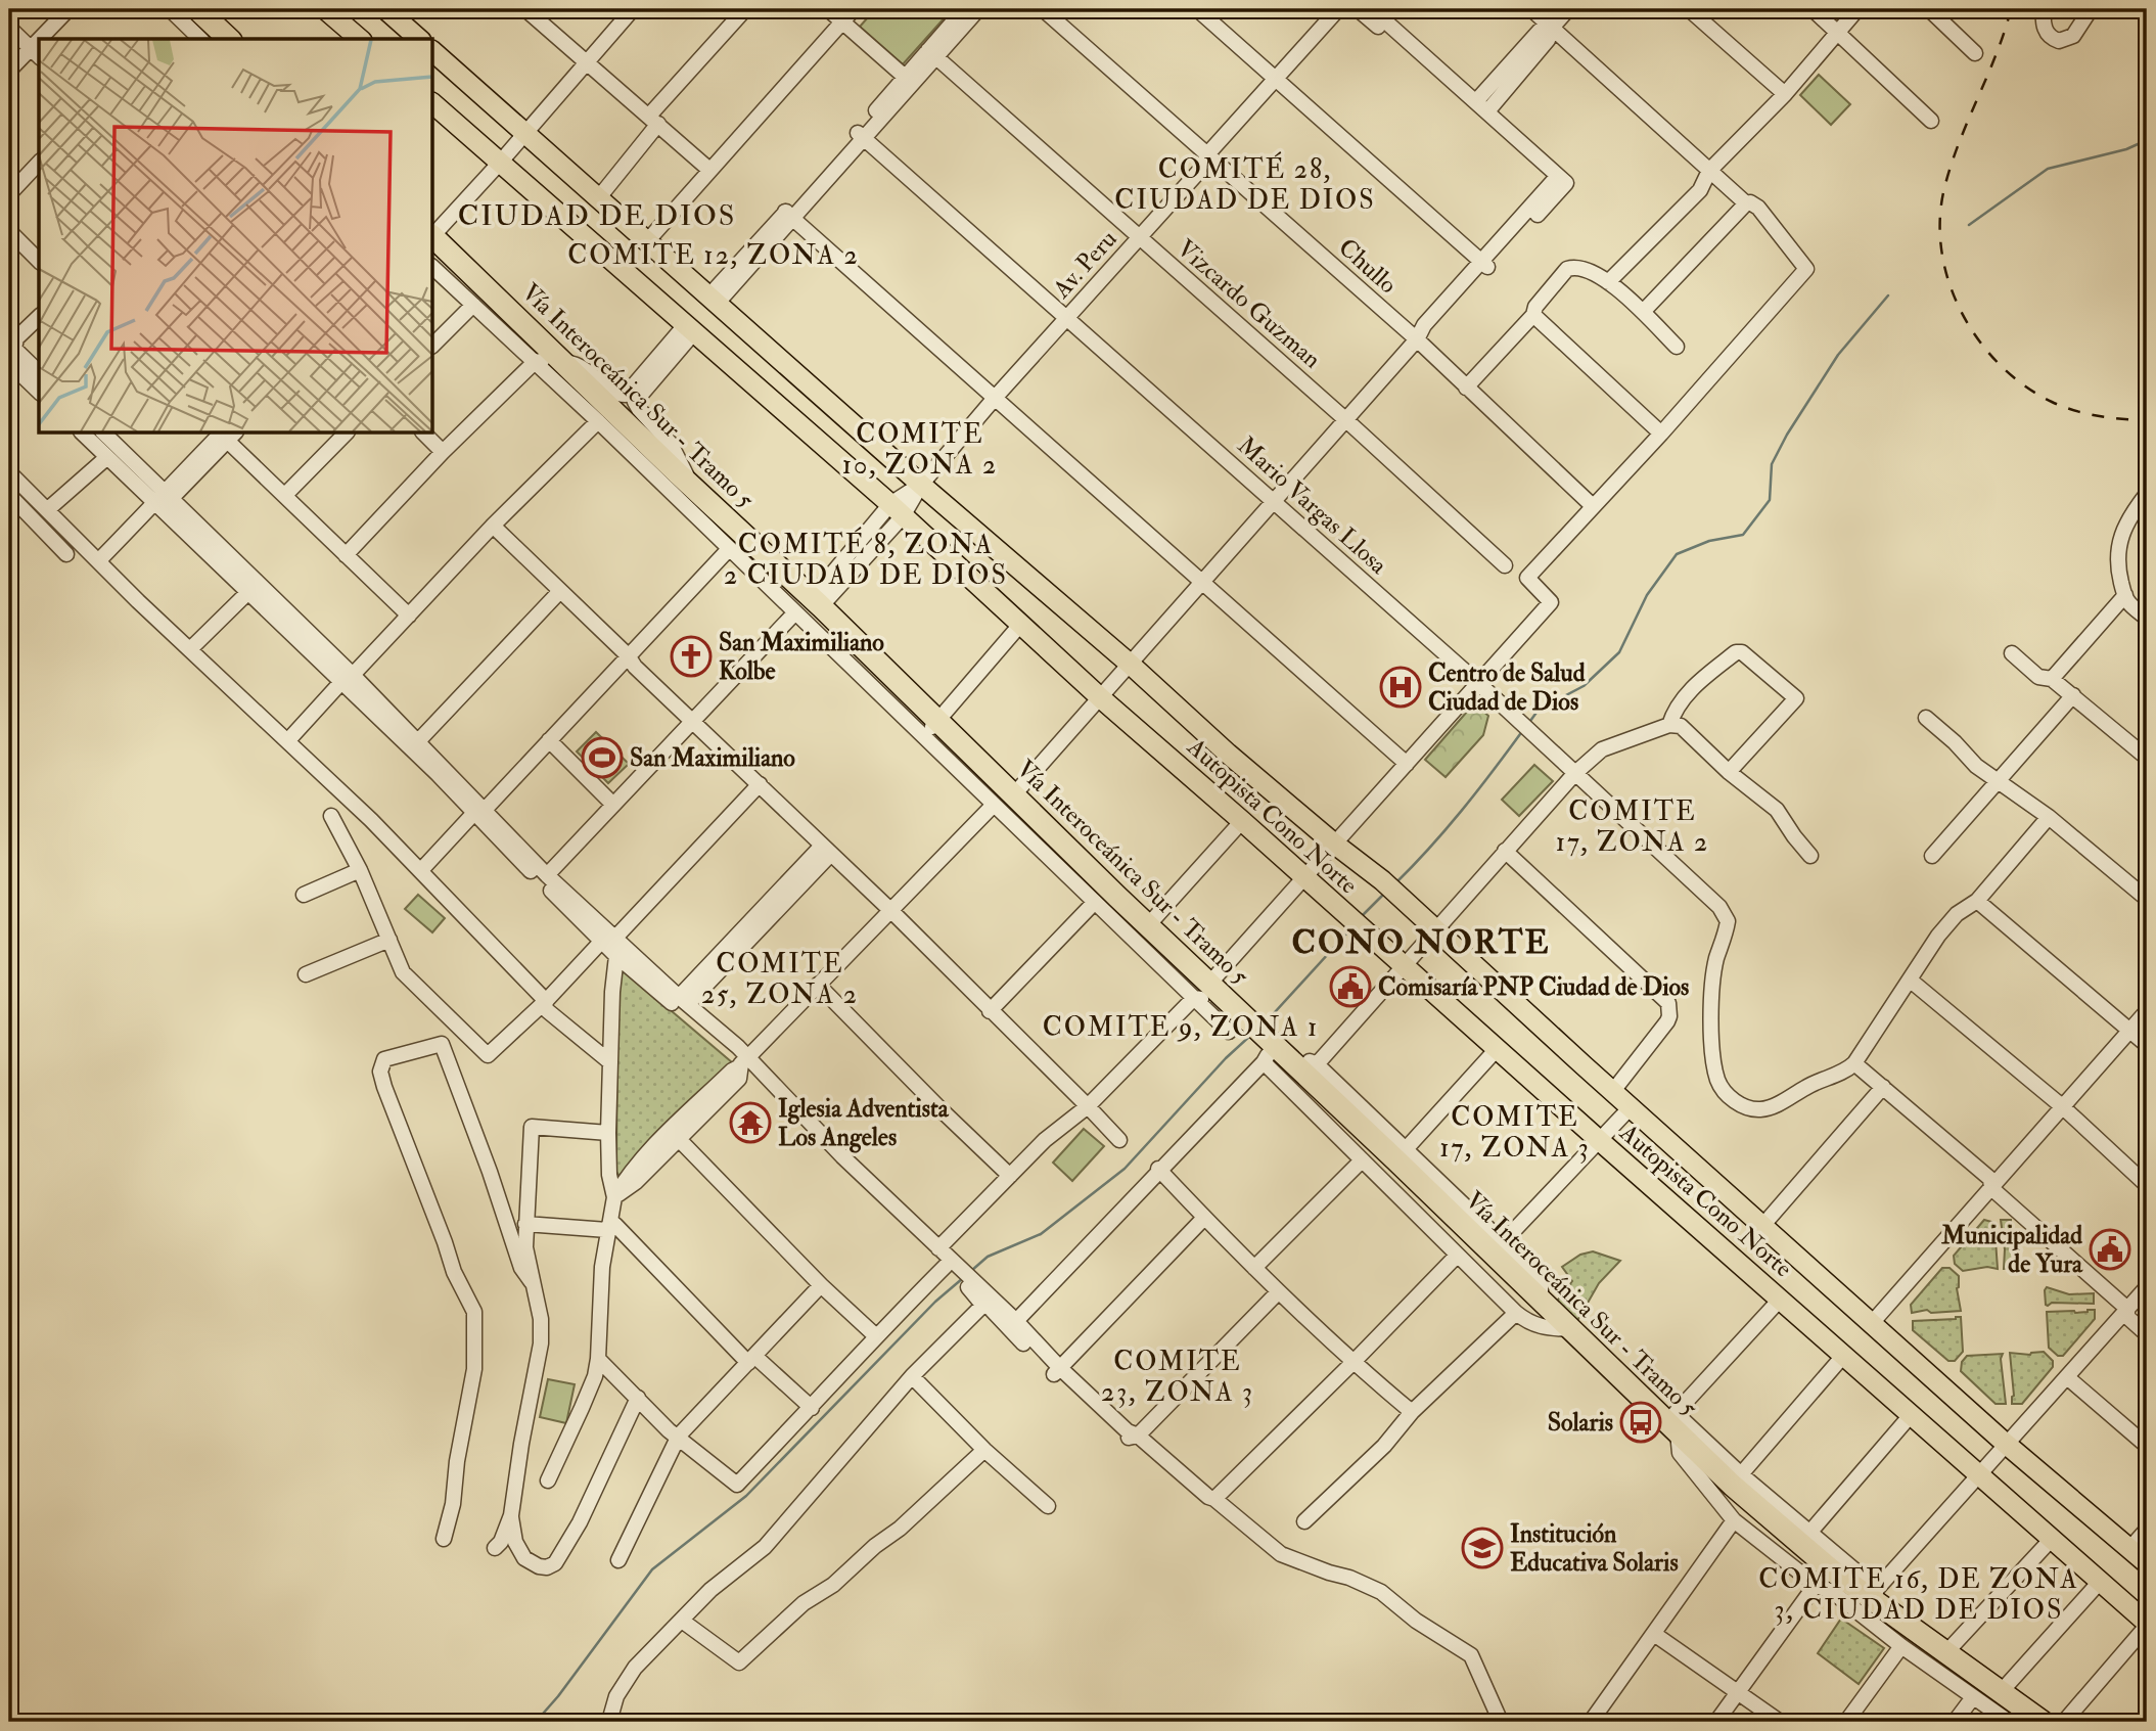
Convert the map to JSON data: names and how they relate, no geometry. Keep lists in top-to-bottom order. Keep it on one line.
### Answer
{"streets":{"highway":["Vía Interoceánica Sur - Tramo 5"],"main road":["Autopista Cono Norte"],"street":["Av. Peru","Chullo","Vizcardo Guzman","Mario Vargas Llosa"]},"crossings":[["Av. Peru","Chullo"],["Av. Peru","Vizcardo Guzman"],["Av. Peru","Vía Interoceánica Sur - Tramo 5"],["Av. Peru","Mario Vargas Llosa"],["Av. Peru","Autopista Cono Norte"]],"districts":["COMITÉ 28, CIUDAD DE DIOS","CIUDAD DE DIOS","COMITE 12, ZONA 2","COMITE 10, ZONA 2","COMITÉ 8, ZONA 2 CIUDAD DE DIOS","COMITE 17, ZONA 2","CONO NORTE","COMITE 25, ZONA 2","COMITE 9, ZONA 1","COMITE 17, ZONA 3","COMITE 23, ZONA 3","COMITE 16, DE ZONA 3, CIUDAD DE DIOS"],"places":{"church":["San Maximiliano Kolbe"],"hospital":["Centro de Salud Ciudad de Dios"],"sports":["San Maximiliano"],"public building":["Comisaría PNP Ciudad de Dios","Municipalidad de Yura"],"temple":["Iglesia Adventista Los Angeles"],"bus stop":["Solaris"],"school or university":["Institución Educativa Solaris"]}}
